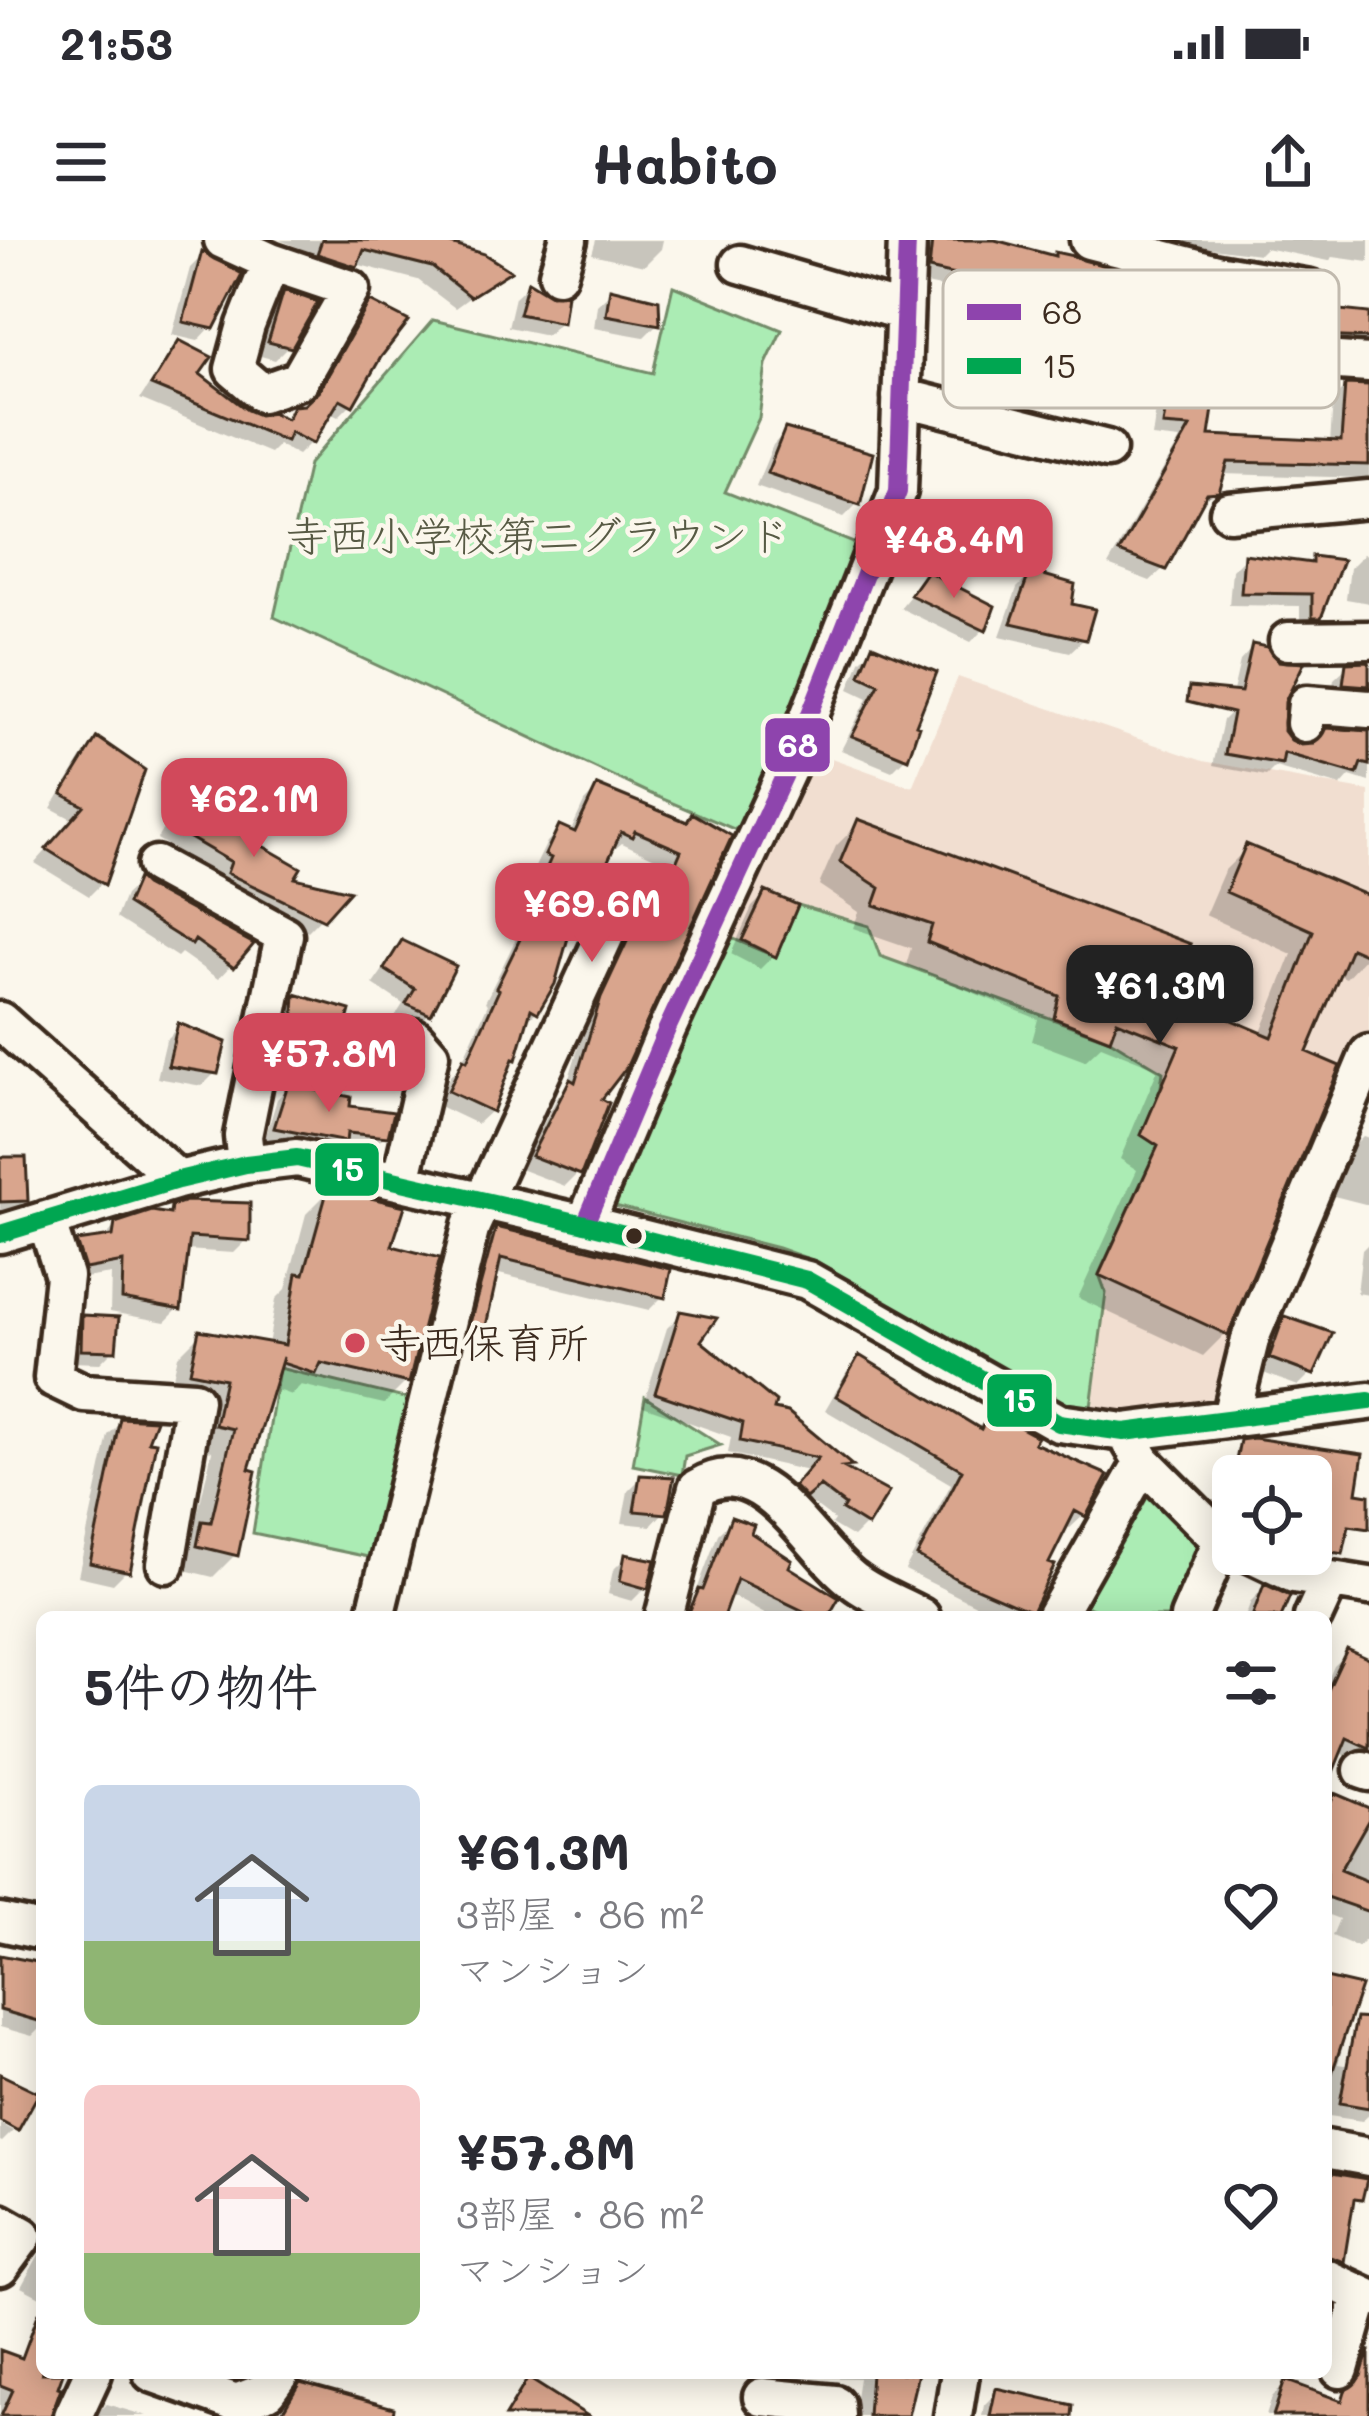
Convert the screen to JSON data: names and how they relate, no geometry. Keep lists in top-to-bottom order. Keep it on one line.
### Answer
{"parks":["寺西小学校第二グラウンド"],"places":["寺西保育所"],"lines":["transit line 68","transit line 15"],"legend":["68","15"],"page":{"status":"21:53","header":"Habito","price":["¥48.4M","¥62.1M","¥69.6M","¥61.3M","¥57.8M"],"heading":"5件の物件","list":[{"name":"¥61.3M","note":"3部屋 · 86 m² · マンション"},{"name":"¥57.8M","note":"3部屋 · 86 m² · マンション"}]}}
